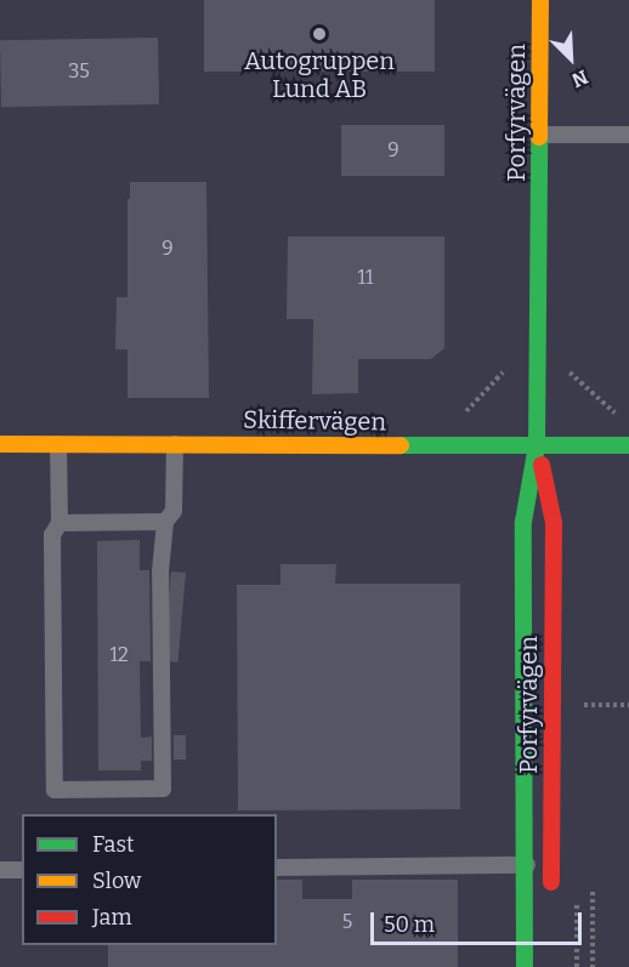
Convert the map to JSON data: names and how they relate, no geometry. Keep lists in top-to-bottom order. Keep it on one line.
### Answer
{"streets":{"street":["Porfyrvägen","Skiffervägen"]},"crossings":[["Porfyrvägen","Skiffervägen"]],"places":["Autogruppen Lund AB"],"house_numbers":["35","9","9","11","12","5"],"legend":["Fast","Slow","Jam"],"scale_bar":"50 m","north":"bottom right"}
